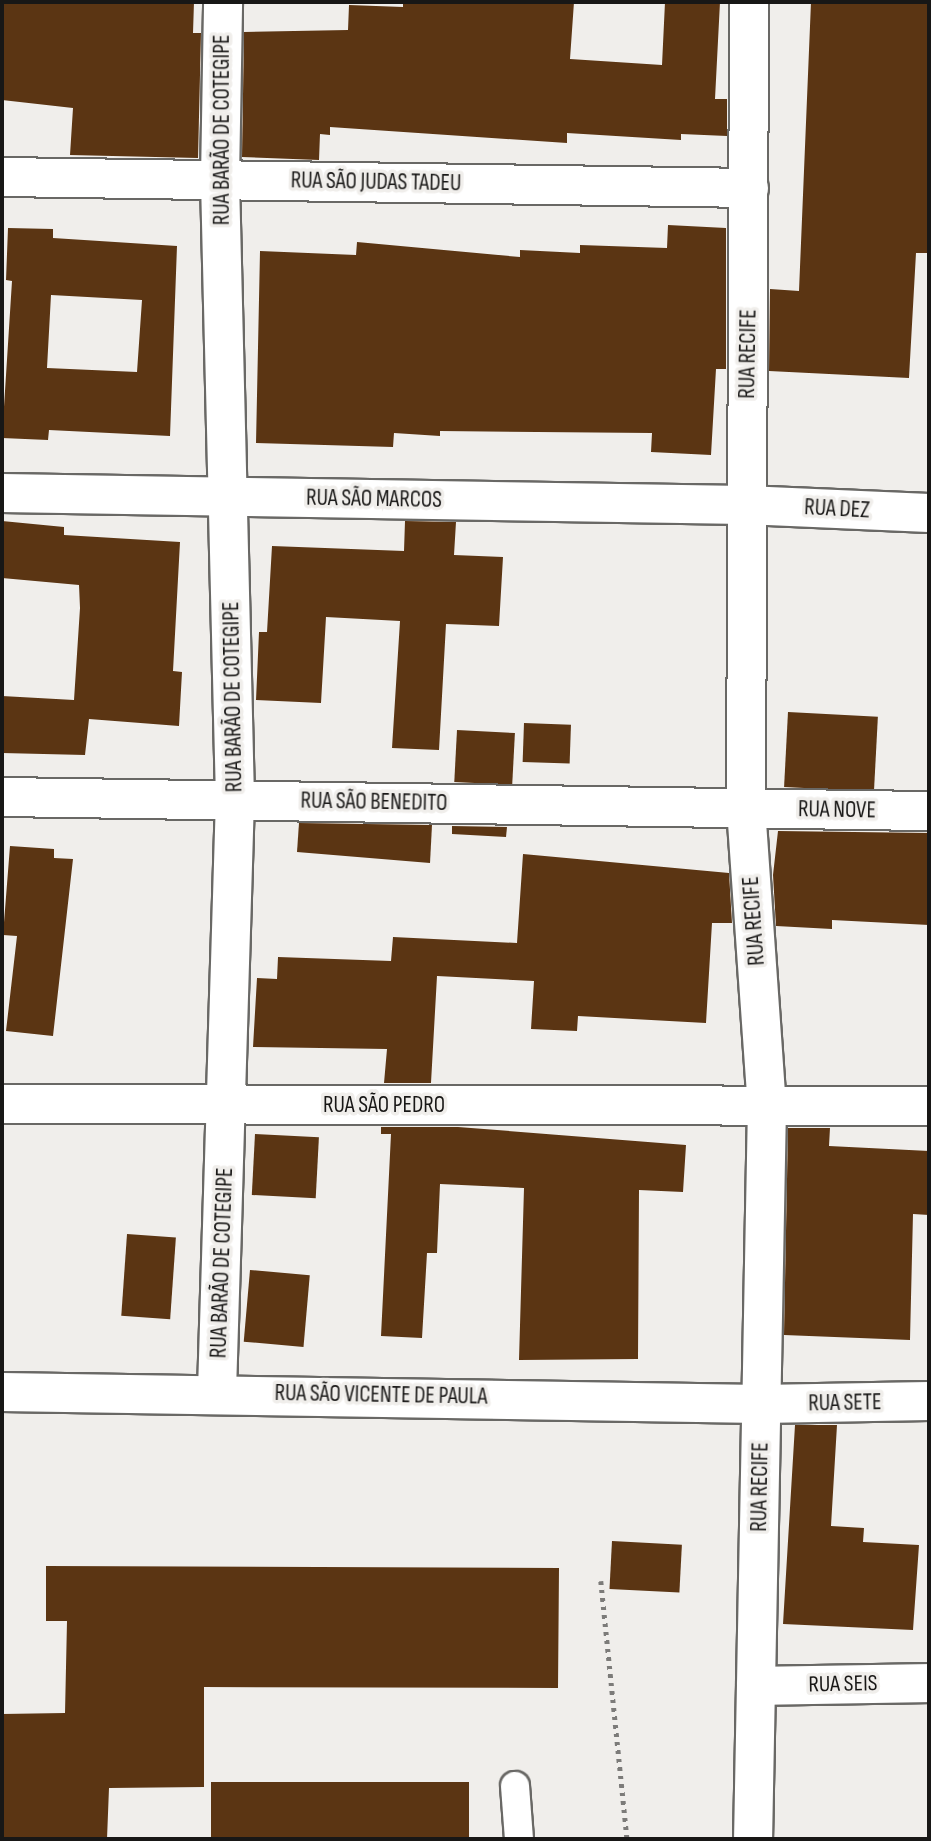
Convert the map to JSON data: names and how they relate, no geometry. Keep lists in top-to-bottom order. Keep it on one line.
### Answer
{"streets":{"street":["RUA BARÃO DE COTEGIPE","RUA SÃO JUDAS TADEU","RUA RECIFE","RUA SÃO MARCOS","RUA DEZ","RUA SÃO BENEDITO","RUA NOVE","RUA SÃO PEDRO","RUA SÃO VICENTE DE PAULA","RUA SETE","RUA SEIS"]},"crossings":[["RUA BARÃO DE COTEGIPE","RUA SÃO JUDAS TADEU"],["RUA BARÃO DE COTEGIPE","RUA SÃO MARCOS"],["RUA BARÃO DE COTEGIPE","RUA SÃO BENEDITO"],["RUA BARÃO DE COTEGIPE","RUA SÃO PEDRO"],["RUA BARÃO DE COTEGIPE","RUA SÃO VICENTE DE PAULA"],["RUA SÃO JUDAS TADEU","RUA RECIFE"],["RUA RECIFE","RUA SÃO MARCOS"],["RUA RECIFE","RUA DEZ"],["RUA RECIFE","RUA SÃO BENEDITO"],["RUA RECIFE","RUA NOVE"],["RUA RECIFE","RUA SÃO PEDRO"],["RUA RECIFE","RUA SÃO VICENTE DE PAULA"],["RUA RECIFE","RUA SETE"],["RUA RECIFE","RUA SEIS"],["RUA SÃO MARCOS","RUA DEZ"],["RUA SÃO BENEDITO","RUA NOVE"],["RUA SÃO VICENTE DE PAULA","RUA SETE"]]}
